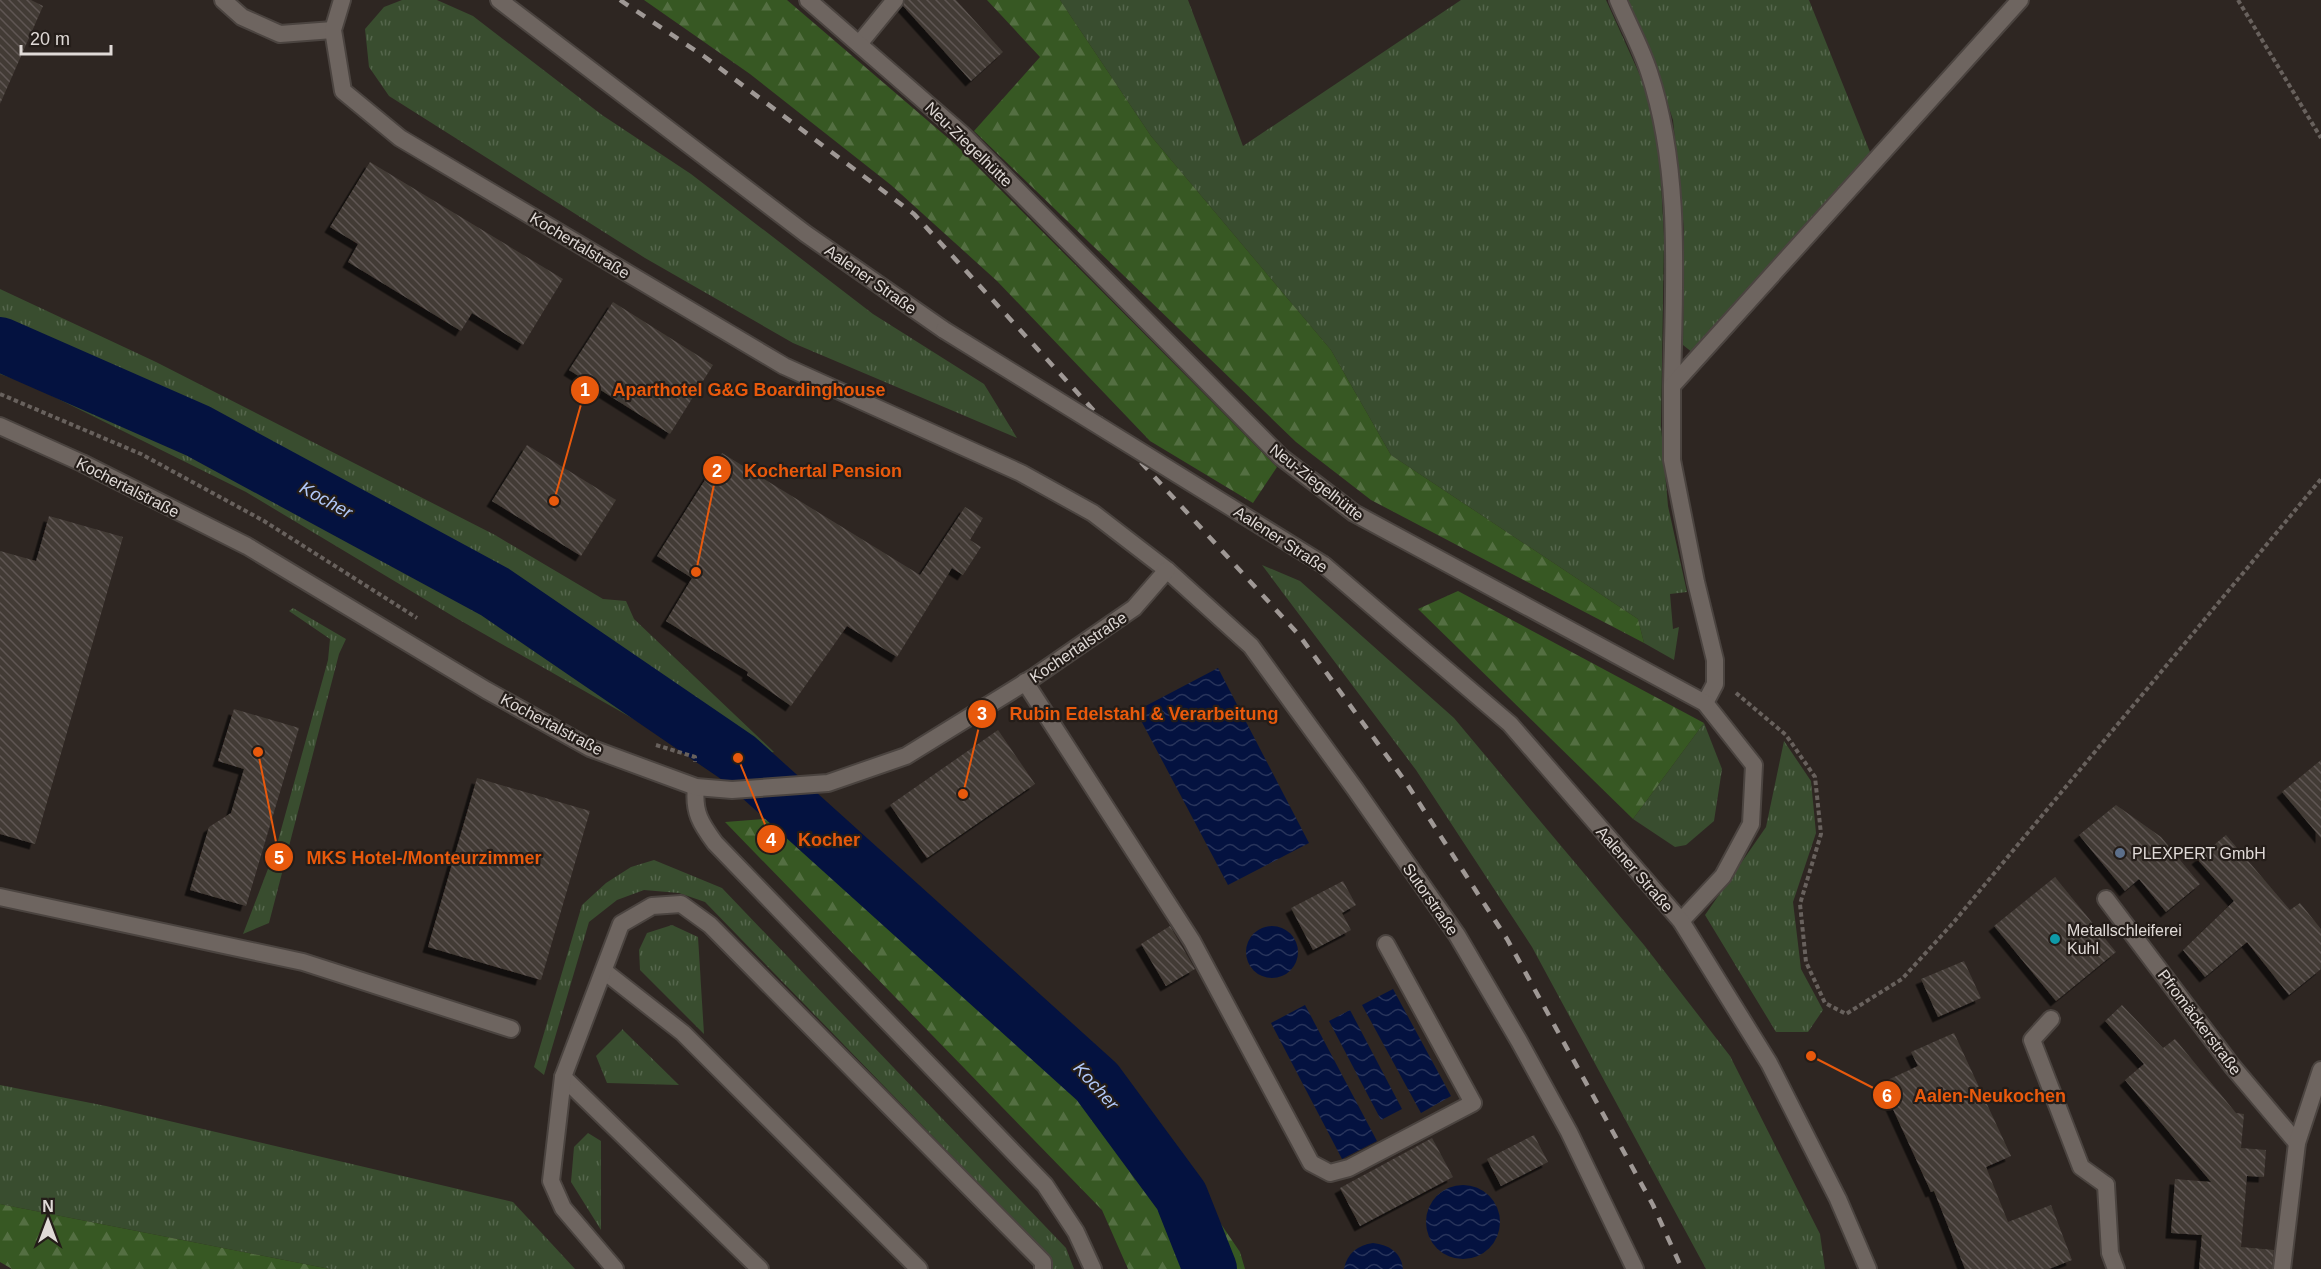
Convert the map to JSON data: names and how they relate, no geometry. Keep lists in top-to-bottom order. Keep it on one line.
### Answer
{"streets":{"street":["Neu-Ziegelhütte","Kochertalstraße","Aalener Straße","Sutorstraße","Pfromäckerstraße"]},"crossings":[["Neu-Ziegelhütte","Aalener Straße"],["Kochertalstraße","Sutorstraße"]],"water":["Kocher"],"places":["Aparthotel G&G Boardinghouse","Kochertal Pension","MKS Hotel-/Monteurzimmer","Kocher","Rubin Edelstahl & Verarbeitung","PLEXPERT GmbH","Metallschleiferei Kuhl","Aalen-Neukochen"],"scale_bar":"20 m","north":"top"}
